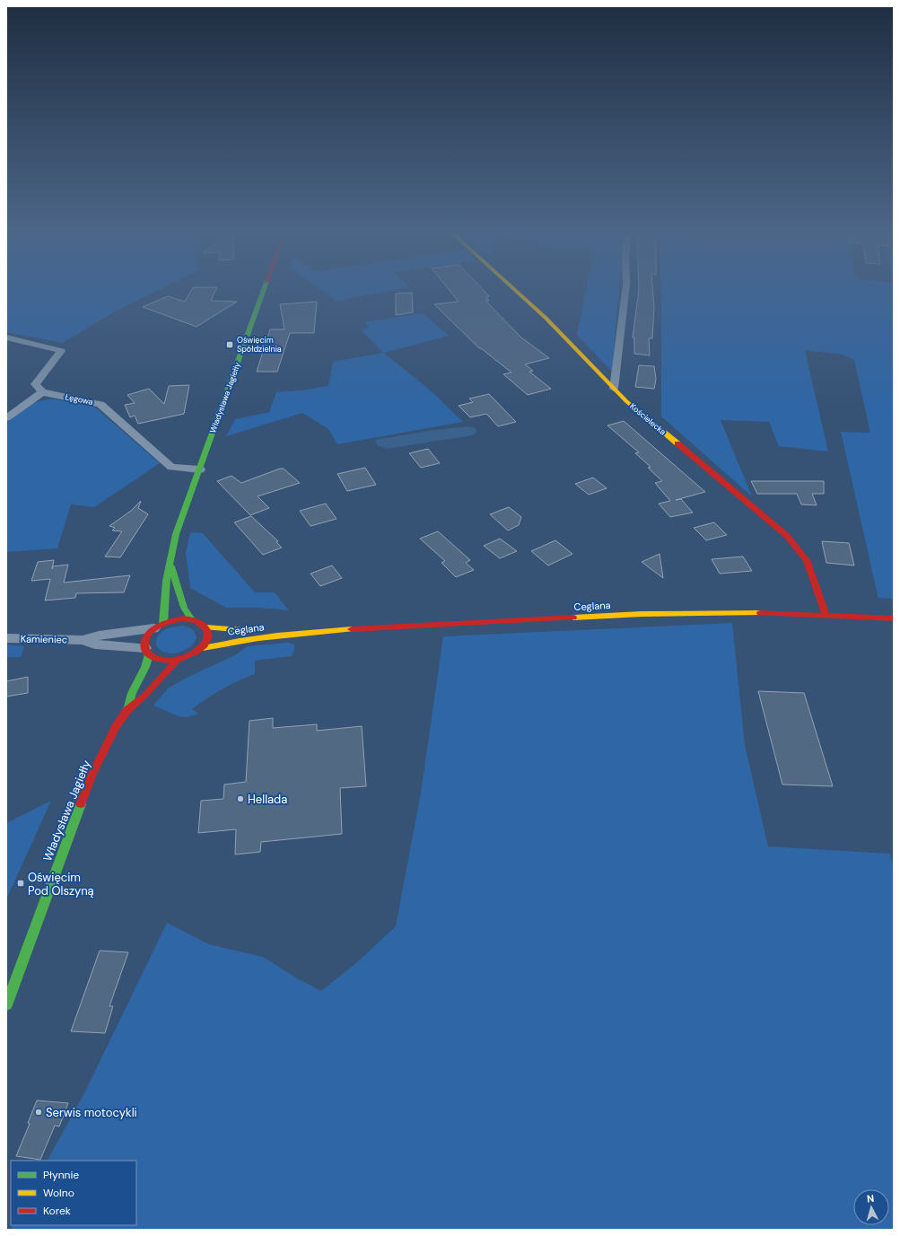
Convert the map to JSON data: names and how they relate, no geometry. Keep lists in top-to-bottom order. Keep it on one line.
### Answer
{"streets":{"street":["Władysława Jagiełły","Łęgowa","Kościelecka","Ceglana","Kamieniec"]},"crossings":[["Władysława Jagiełły","Łęgowa"],["Władysława Jagiełły","Ceglana"],["Władysława Jagiełły","Kamieniec"],["Kościelecka","Ceglana"],["Ceglana","Kamieniec"]],"places":{"transit":["Oświęcim Spółdzielnia","Oświęcim Pod Olszyną"],"other":["Hellada","Serwis motocykli"]},"legend":["Płynnie","Wolno","Korek"],"north":"top"}
